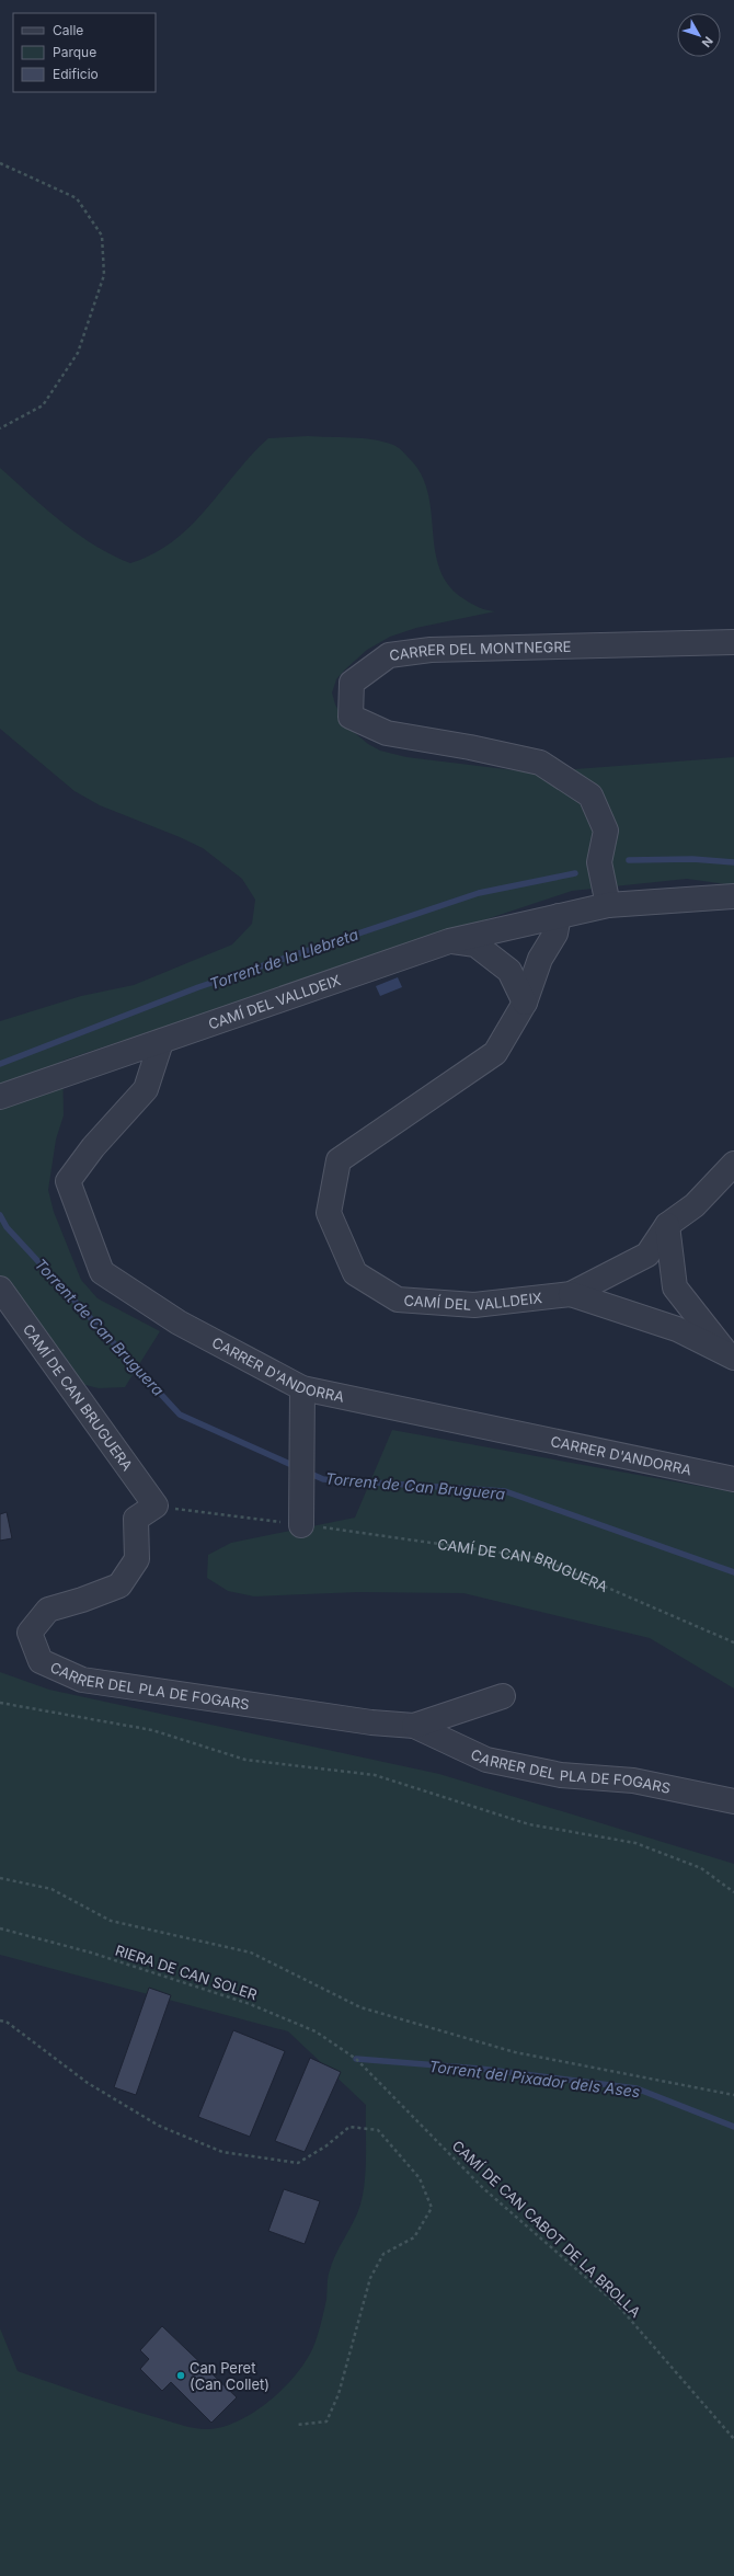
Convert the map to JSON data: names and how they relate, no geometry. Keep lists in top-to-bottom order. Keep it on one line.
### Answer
{"streets":{"street":["CARRER DEL MONTNEGRE","CAMÍ DEL VALLDEIX","CARRER D'ANDORRA","CAMÍ DE CAN BRUGUERA","CARRER DEL PLA DE FOGARS"],"path":["RIERA DE CAN SOLER","CAMÍ DE CAN CABOT DE LA BROLLA"]},"crossings":[["CAMÍ DEL VALLDEIX","CARRER D'ANDORRA"],["CAMÍ DE CAN BRUGUERA","CARRER DEL PLA DE FOGARS"],["RIERA DE CAN SOLER","CAMÍ DE CAN CABOT DE LA BROLLA"]],"water":["Torrent de la Llebreta","Torrent de Can Bruguera","Torrent del Pixador dels Ases"],"places":["Can Peret (Can Collet)"],"legend":["Calle","Parque","Edificio"],"north":"bottom right"}
